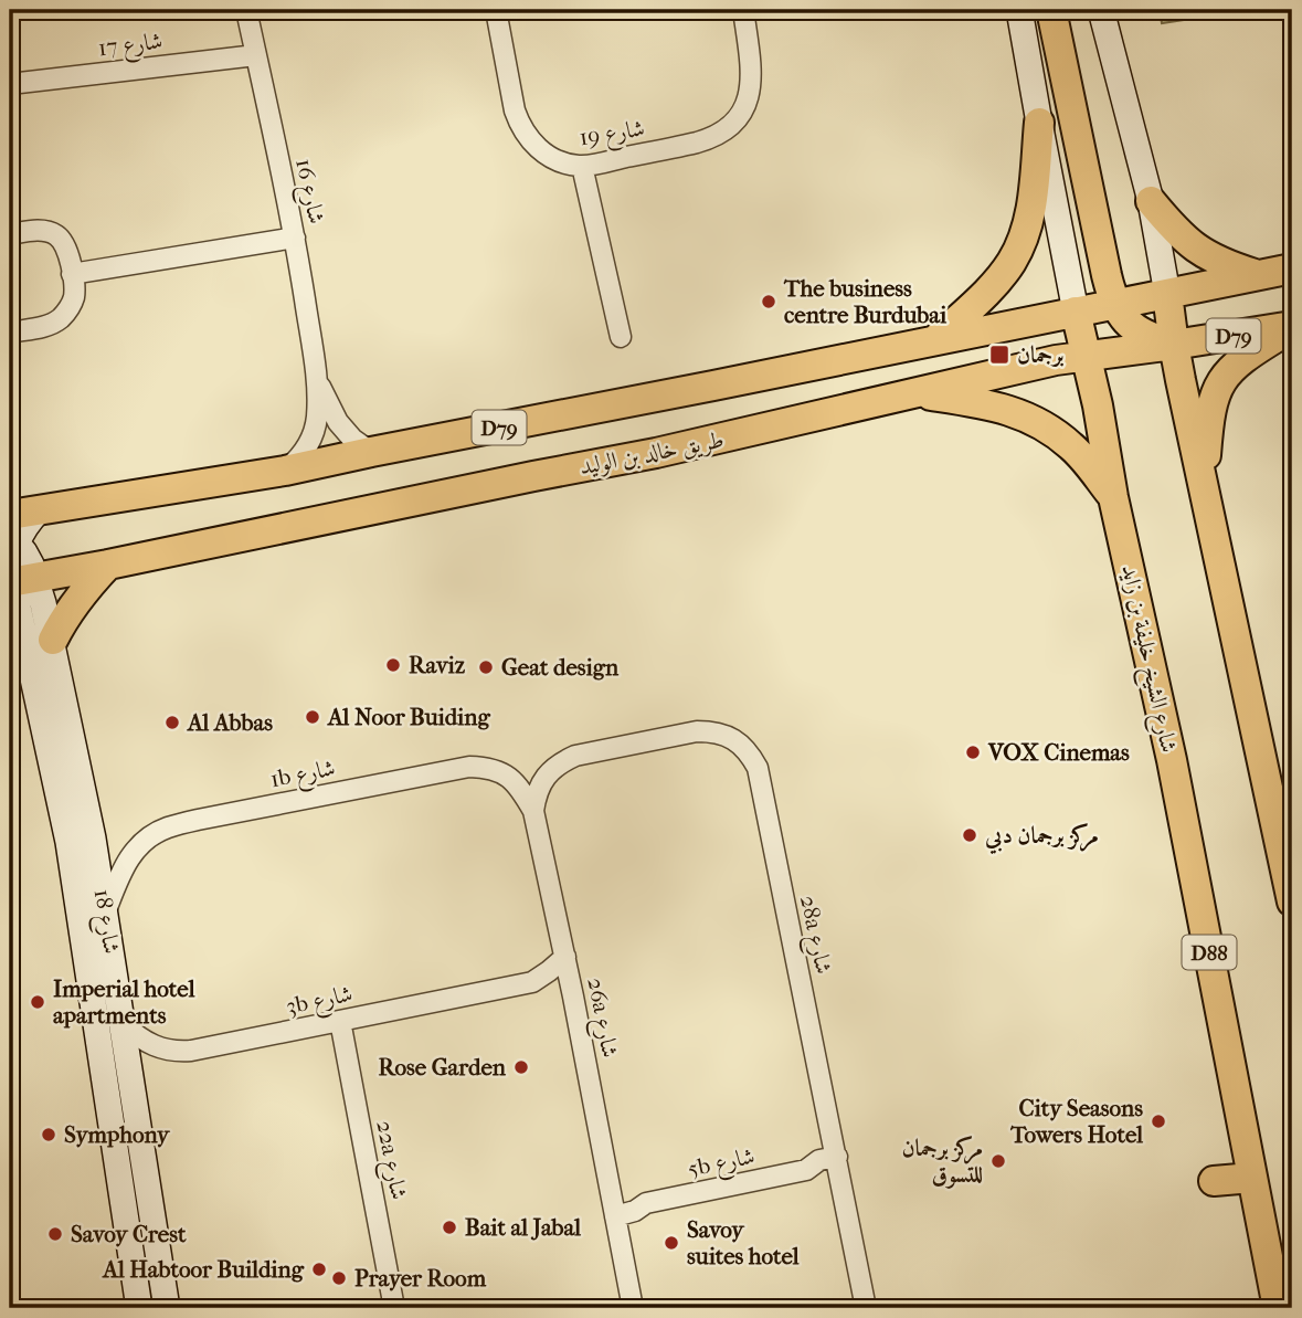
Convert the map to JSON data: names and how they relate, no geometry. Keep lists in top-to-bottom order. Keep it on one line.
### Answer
{"streets":{"main road":["D79","طريق خالد بن الوليد","شارع الشيخ خليفة بن زايد","D88"],"street":["شارع 17","شارع 19","شارع 16","1b شارع","شارع 18","28a شارع","3b شارع","26a شارع","22a شارع","5b شارع"]},"crossings":[["شارع 17","شارع 16"],["شارع 16","D79"],["D79","شارع الشيخ خليفة بن زايد"],["D79","شارع 18"],["طريق خالد بن الوليد","شارع الشيخ خليفة بن زايد"],["طريق خالد بن الوليد","شارع 18"],["1b شارع","شارع 18"],["1b شارع","28a شارع"],["1b شارع","26a شارع"],["شارع 18","3b شارع"],["28a شارع","26a شارع"],["28a شارع","5b شارع"],["3b شارع","26a شارع"],["3b شارع","22a شارع"],["26a شارع","5b شارع"]],"places":{"other":["The business centre Burdubai","Raviz","Geat design","Al Noor Buiding","Al Abbas","VOX Cinemas","مركز برجمان دبي","Imperial hotel apartments","Rose Garden","City Seasons Towers Hotel","Symphony","مركز برجمان للتسوق","Bait al Jabal","Savoy Crest","Savoy suites hotel","Al Habtoor Building","Prayer Room"],"transit":["برجمان"]}}
